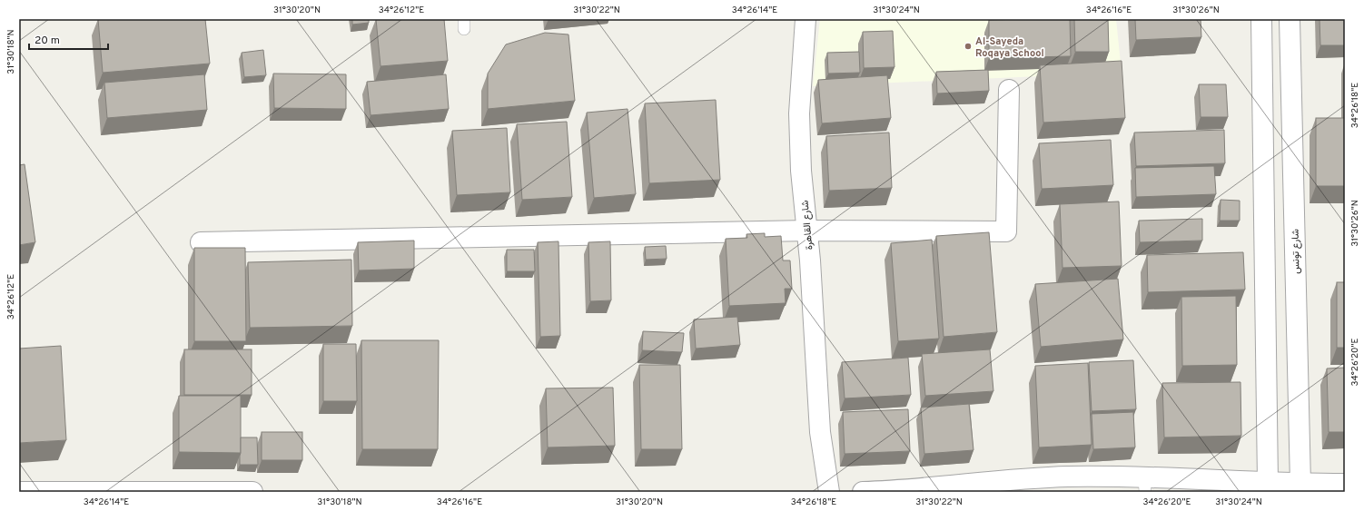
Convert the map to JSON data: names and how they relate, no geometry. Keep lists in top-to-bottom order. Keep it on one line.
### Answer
{"streets":{"street":["شارع القاهرة","شارع تونس"]},"places":["Al-Sayeda Roqaya School"],"scale_bar":"20 m","coordinates":["31°30'20\"N","34°26'12\"E","31°30'22\"N","34°26'14\"E","31°30'24\"N","34°26'16\"E","31°30'26\"N","31°30'18\"N","34°26'18\"E","34°26'20\"E"]}
